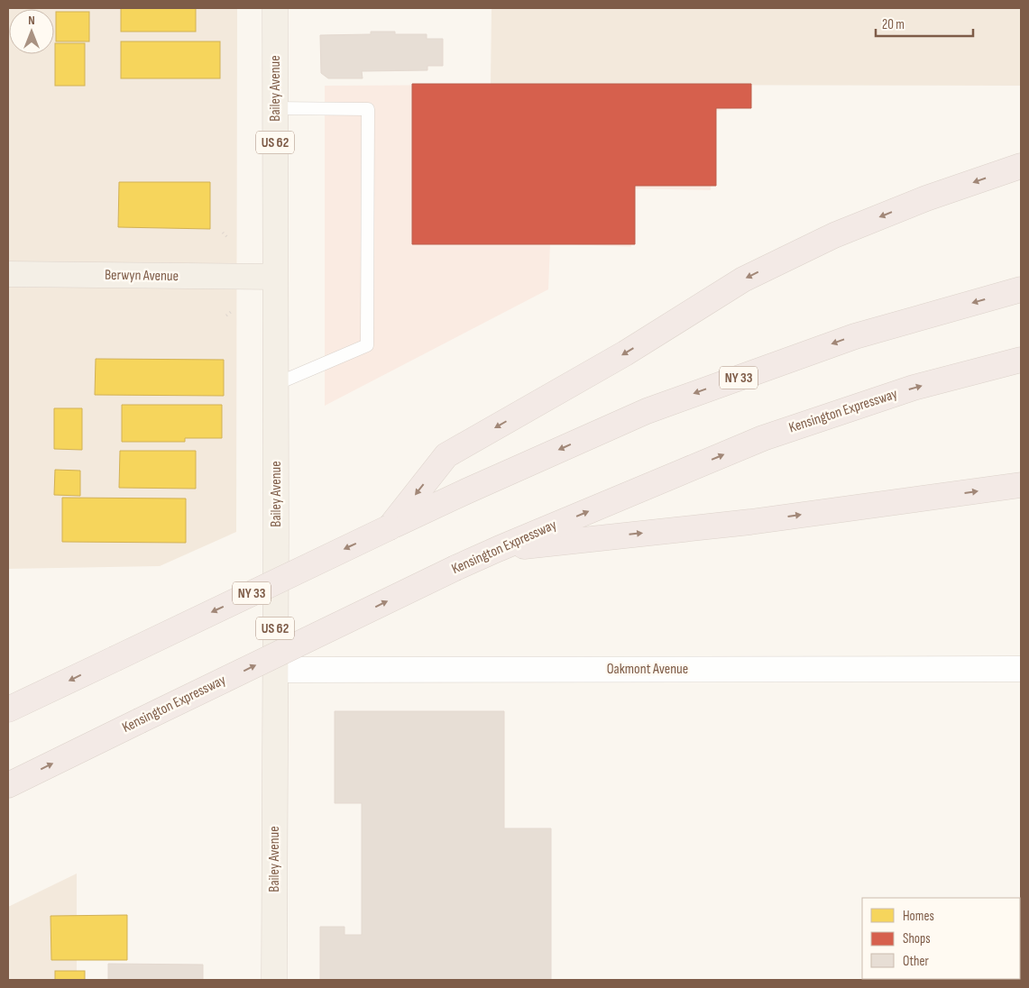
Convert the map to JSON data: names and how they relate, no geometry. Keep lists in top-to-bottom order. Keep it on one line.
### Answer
{"streets":{"highway":["NY 33","Kensington Expressway"],"main road":["Bailey Avenue","US 62","Berwyn Avenue"],"street":["Oakmont Avenue"]},"crossings":[["Bailey Avenue","Berwyn Avenue"],["Bailey Avenue","Oakmont Avenue"]],"legend":["Homes","Shops","Other"],"scale_bar":"20 m","north":"top"}
